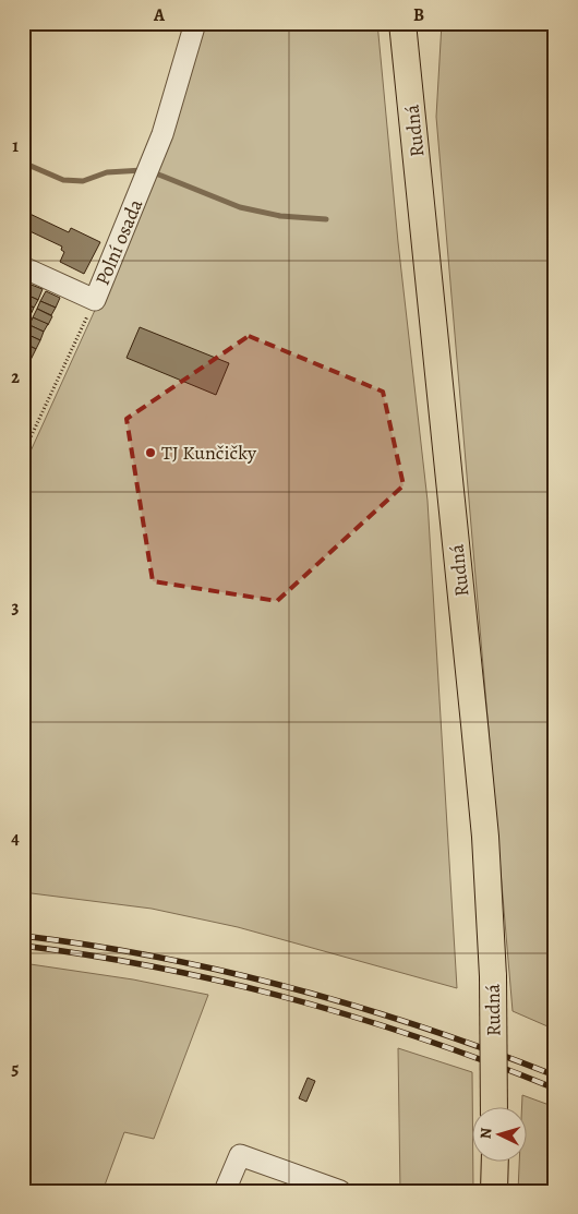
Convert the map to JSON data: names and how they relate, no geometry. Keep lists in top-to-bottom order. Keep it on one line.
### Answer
{"streets":{"main road":["Rudná"],"street":["Polní osada"]},"places":["TJ Kunčičky"],"north":"left","grid":{"columns":["A","B"],"rows":["1","2","3","4","5"]}}
